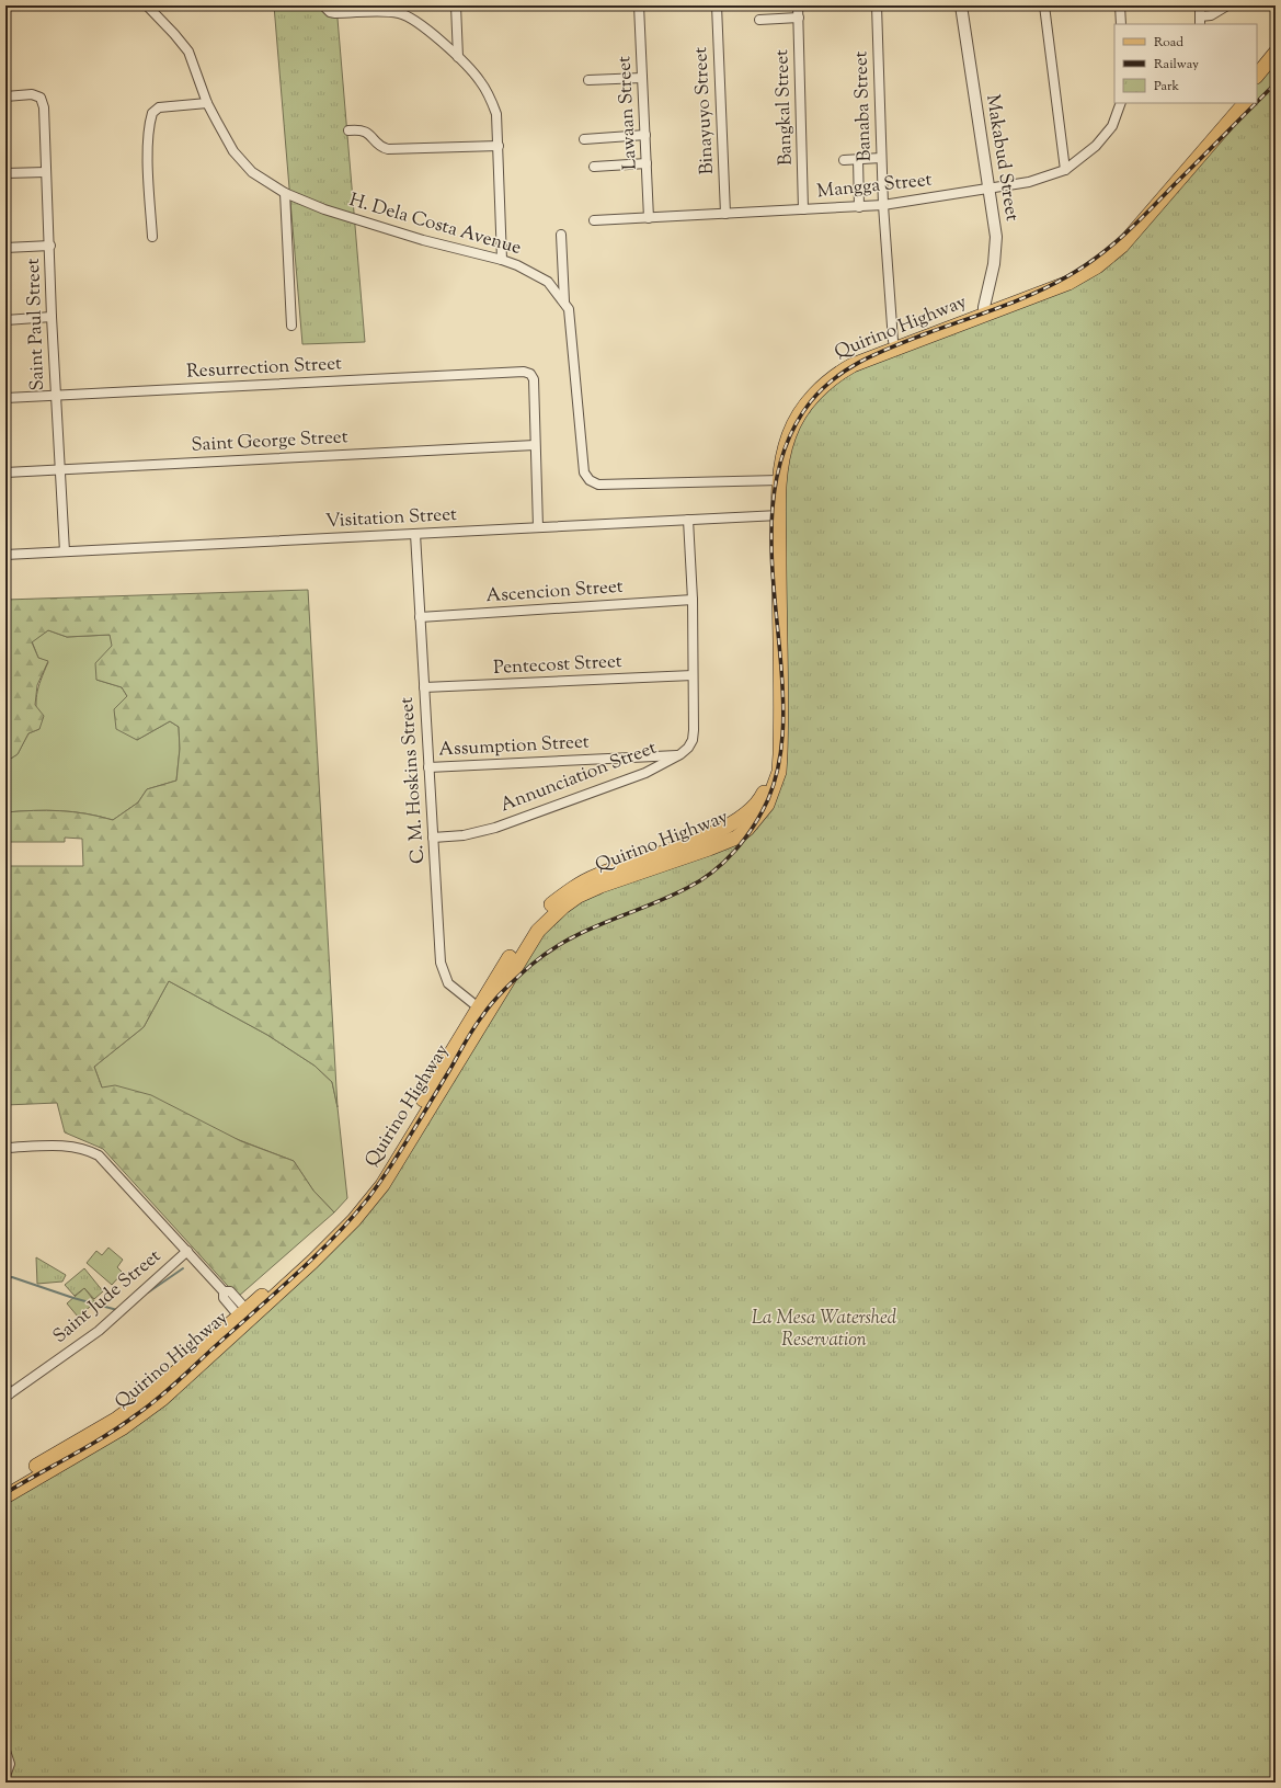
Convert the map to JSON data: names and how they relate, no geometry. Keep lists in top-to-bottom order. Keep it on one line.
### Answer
{"streets":{"main road":["Quirino Highway"],"street":["Banaba Street","Bangkal Street","Binayuyo Street","Lawaan Street","Makabud Street","Mangga Street","H. Dela Costa Avenue","Saint Paul Street","Resurrection Street","Saint George Street","Visitation Street","Ascencion Street","Pentecost Street","Assumption Street","Annunciation Street","C. M. Hoskins Street","Saint Jude Street"]},"crossings":[["Banaba Street","Mangga Street"],["Banaba Street","Quirino Highway"],["Bangkal Street","Mangga Street"],["Binayuyo Street","Mangga Street"],["Lawaan Street","Mangga Street"],["Makabud Street","Mangga Street"],["Makabud Street","Quirino Highway"],["H. Dela Costa Avenue","Quirino Highway"],["Saint Paul Street","Resurrection Street"],["Saint Paul Street","Saint George Street"],["Saint Paul Street","Visitation Street"],["Quirino Highway","Visitation Street"],["Quirino Highway","C. M. Hoskins Street"],["Resurrection Street","Saint George Street"],["Visitation Street","Annunciation Street"],["Visitation Street","C. M. Hoskins Street"],["Ascencion Street","Annunciation Street"],["Ascencion Street","C. M. Hoskins Street"],["Pentecost Street","Annunciation Street"],["Pentecost Street","C. M. Hoskins Street"],["Assumption Street","Annunciation Street"],["Assumption Street","C. M. Hoskins Street"],["Annunciation Street","C. M. Hoskins Street"]],"parks":["La Mesa Watershed Reservation"],"legend":["Road","Railway","Park"]}
